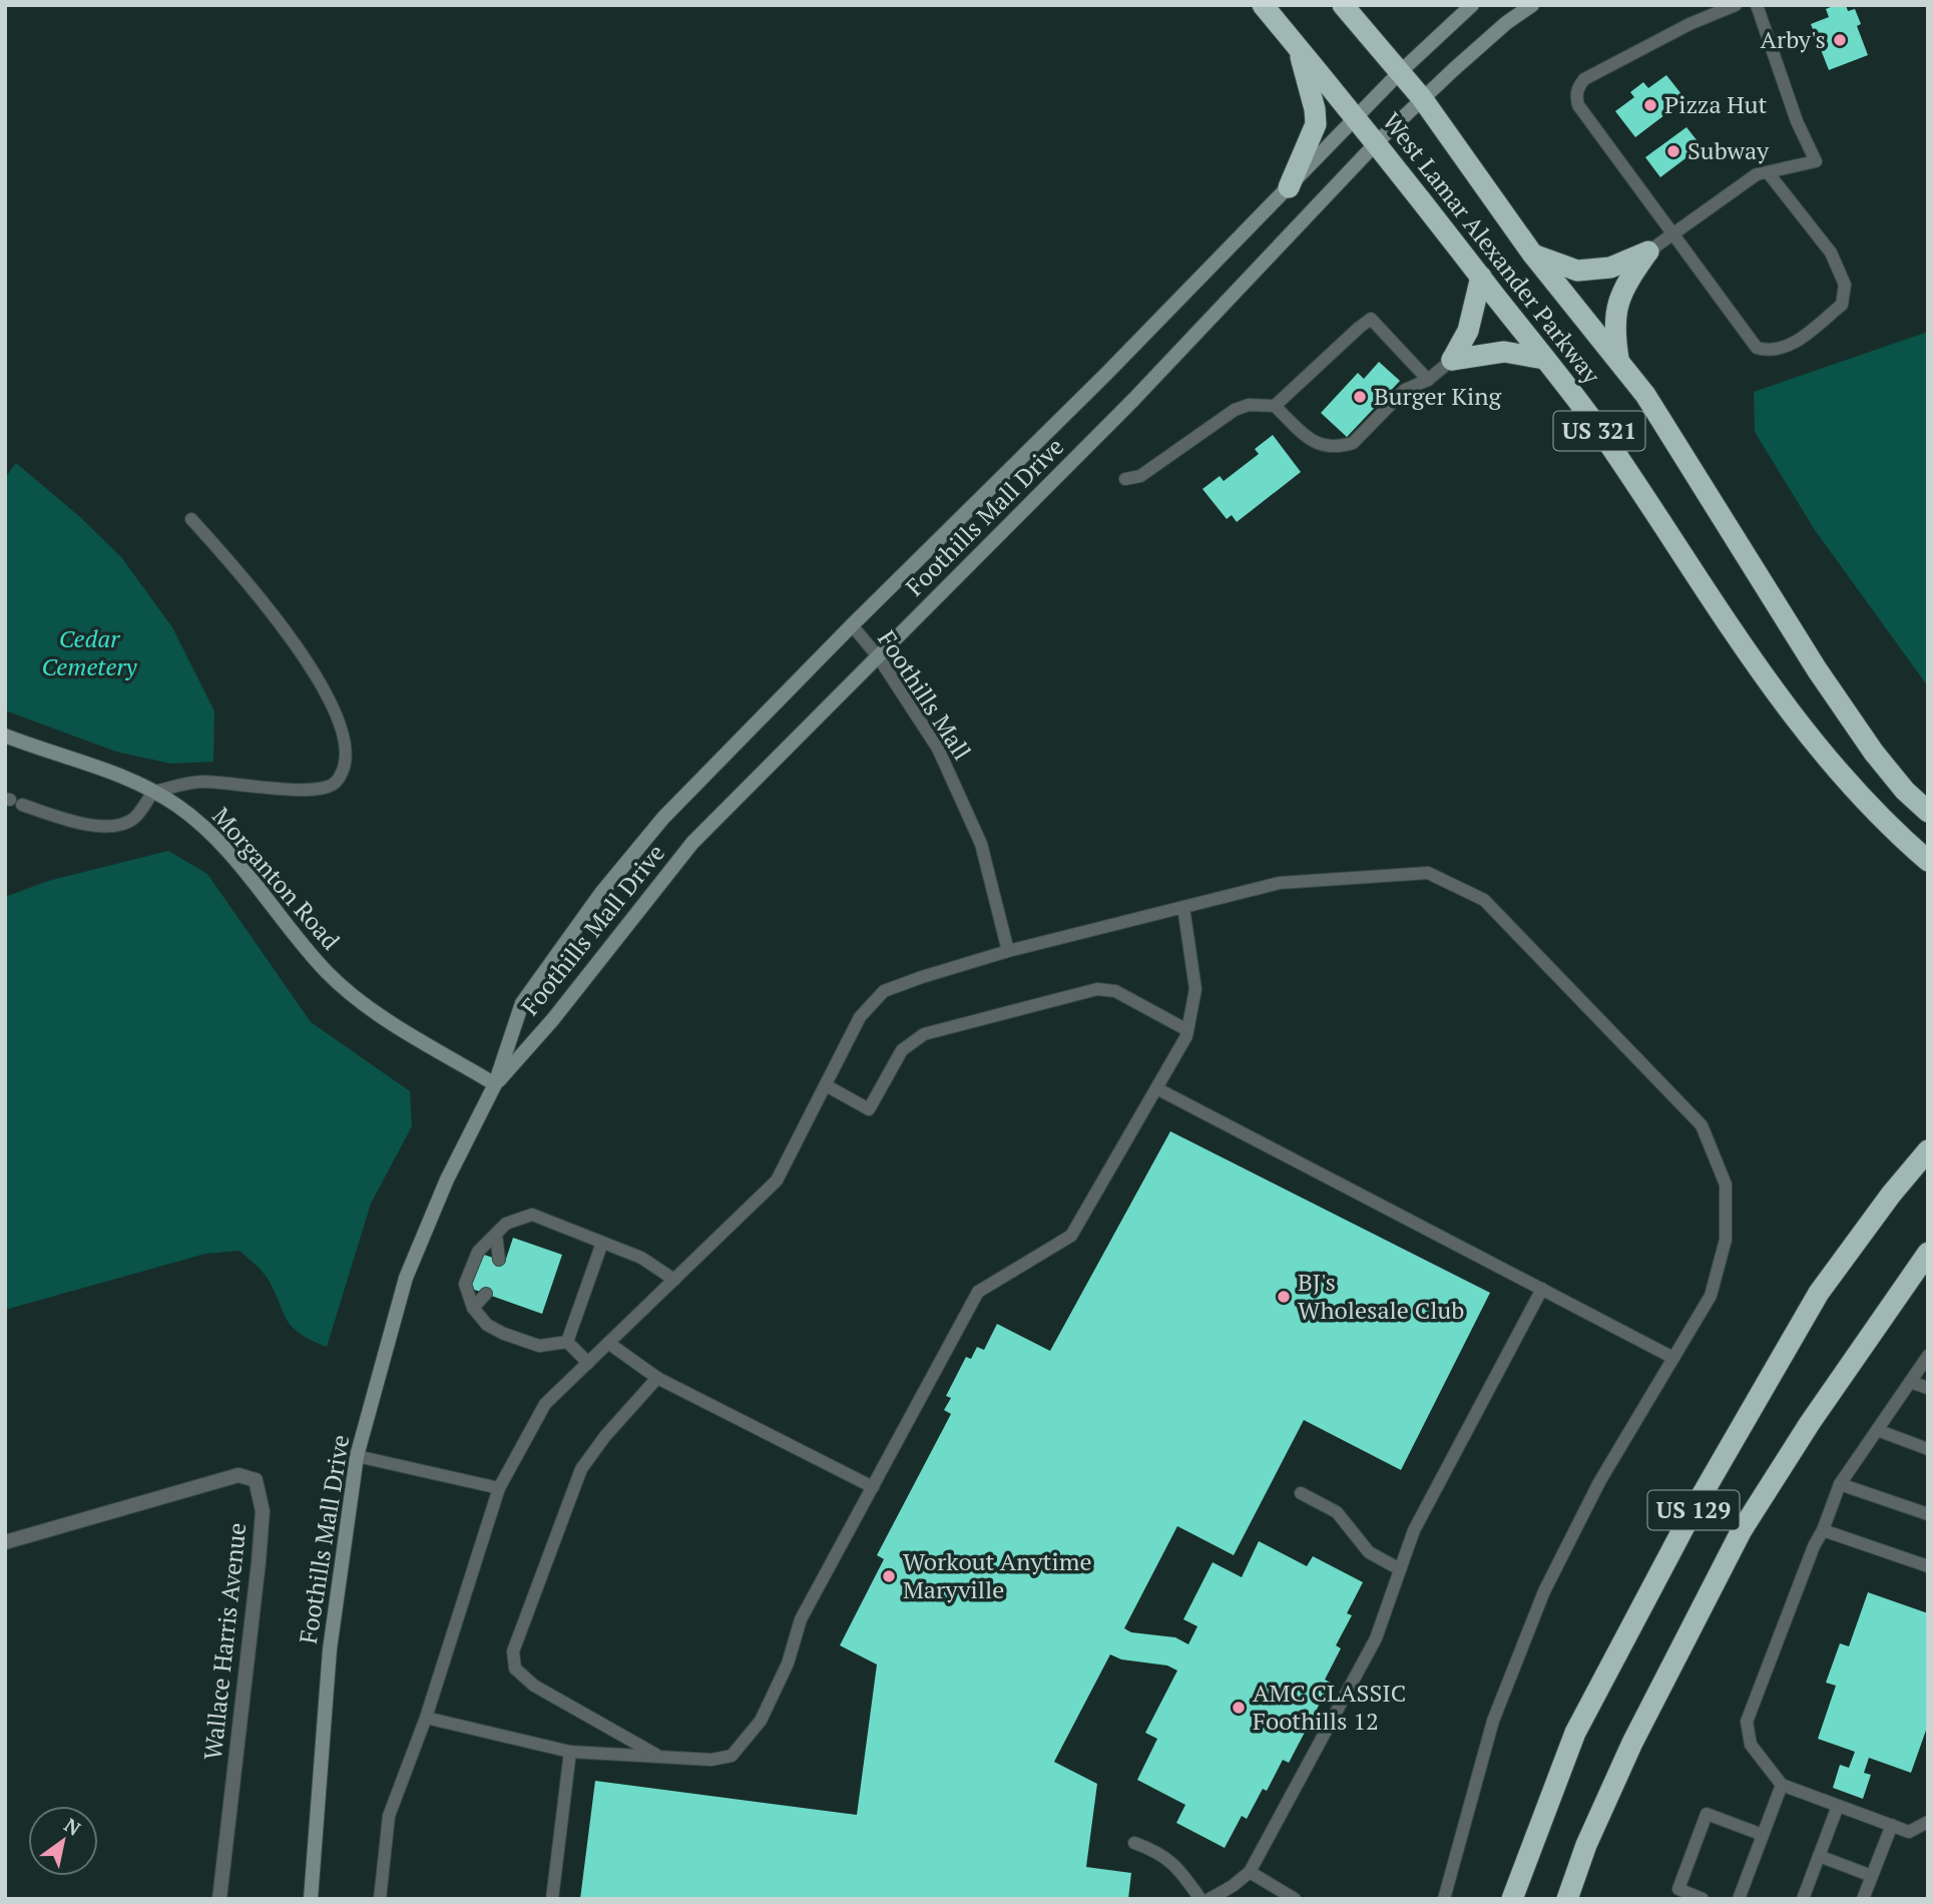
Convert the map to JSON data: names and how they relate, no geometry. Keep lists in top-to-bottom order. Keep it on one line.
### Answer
{"streets":{"highway":["West Lamar Alexander Parkway","US 321","US 129"],"main road":["Foothills Mall Drive","Morganton Road"],"street":["Wallace Harris Avenue"],"lane":["Foothills Mall"]},"crossings":[["West Lamar Alexander Parkway","Foothills Mall Drive"],["Foothills Mall Drive","Foothills Mall"],["Foothills Mall Drive","Morganton Road"]],"parks":["Cedar Cemetery"],"places":["Arby's","Pizza Hut","Subway","Burger King","BJ's Wholesale Club","Workout Anytime Maryville","AMC CLASSIC Foothills 12"],"north":"top right"}
